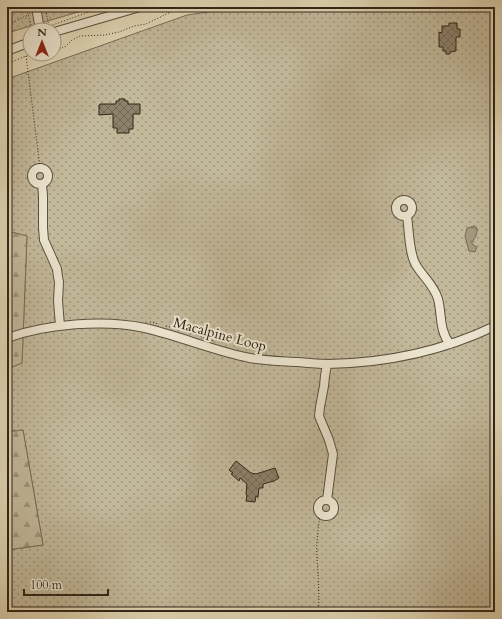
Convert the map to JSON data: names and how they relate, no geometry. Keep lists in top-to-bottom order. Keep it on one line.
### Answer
{"streets":{"street":["Macalpine Loop"]},"scale_bar":"100 m","north":"top"}
